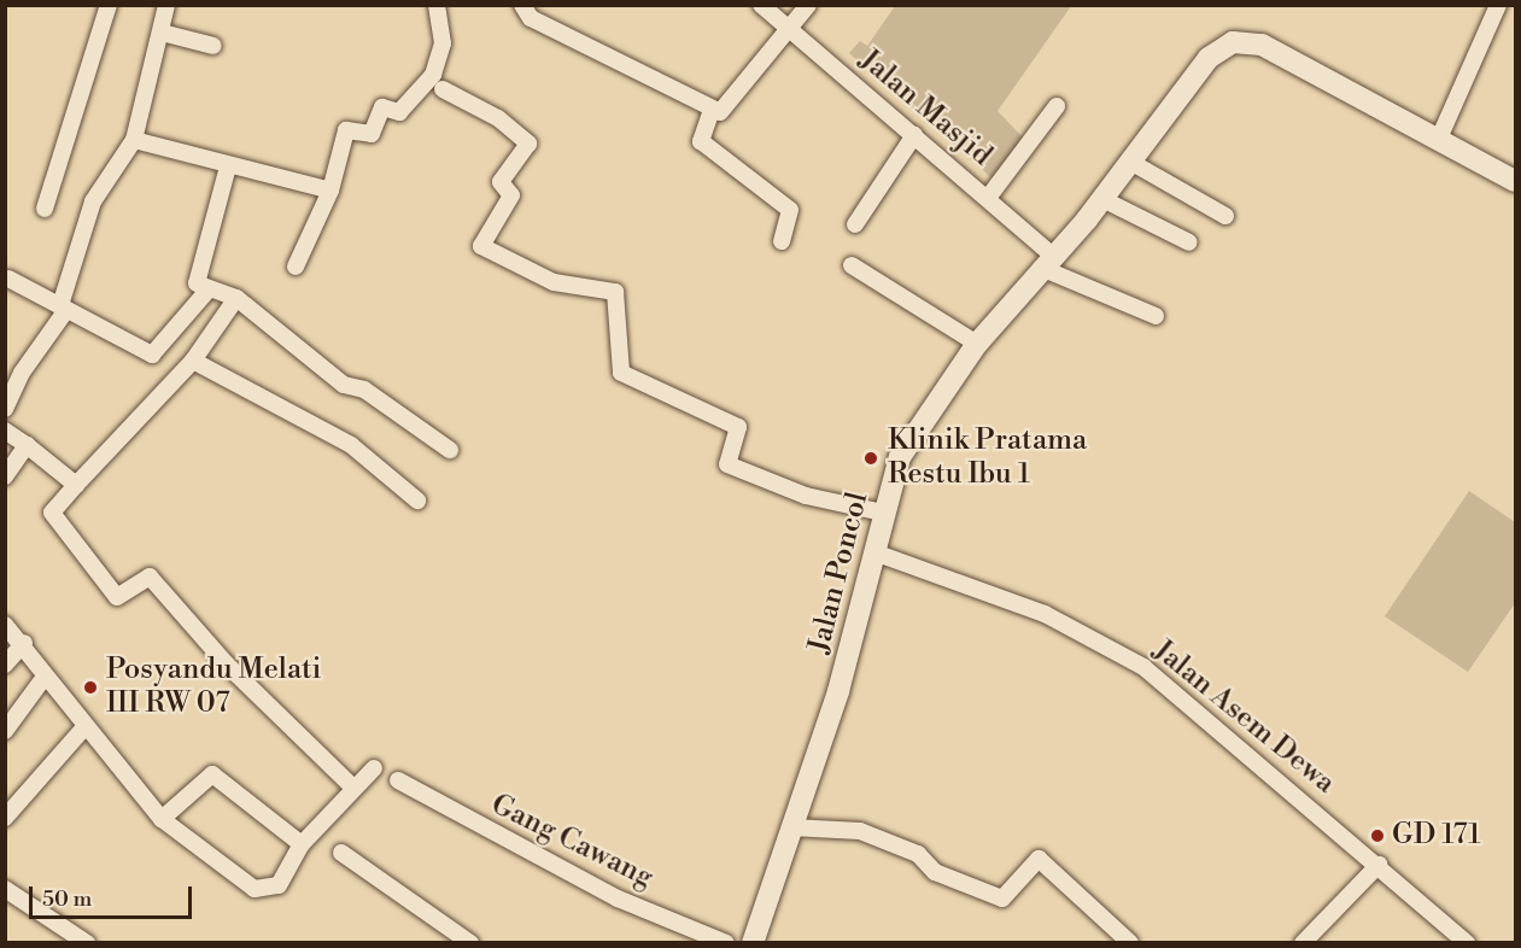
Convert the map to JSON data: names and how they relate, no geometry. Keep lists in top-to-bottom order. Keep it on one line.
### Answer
{"streets":{"street":["Jalan Masjid","Jalan Poncol","Jalan Asem Dewa","Gang Cawang"]},"crossings":[["Jalan Masjid","Jalan Poncol"],["Jalan Poncol","Jalan Asem Dewa"]],"places":["Klinik Pratama Restu Ibu 1","Posyandu Melati III RW 07","GD 171"],"scale_bar":"50 m"}
